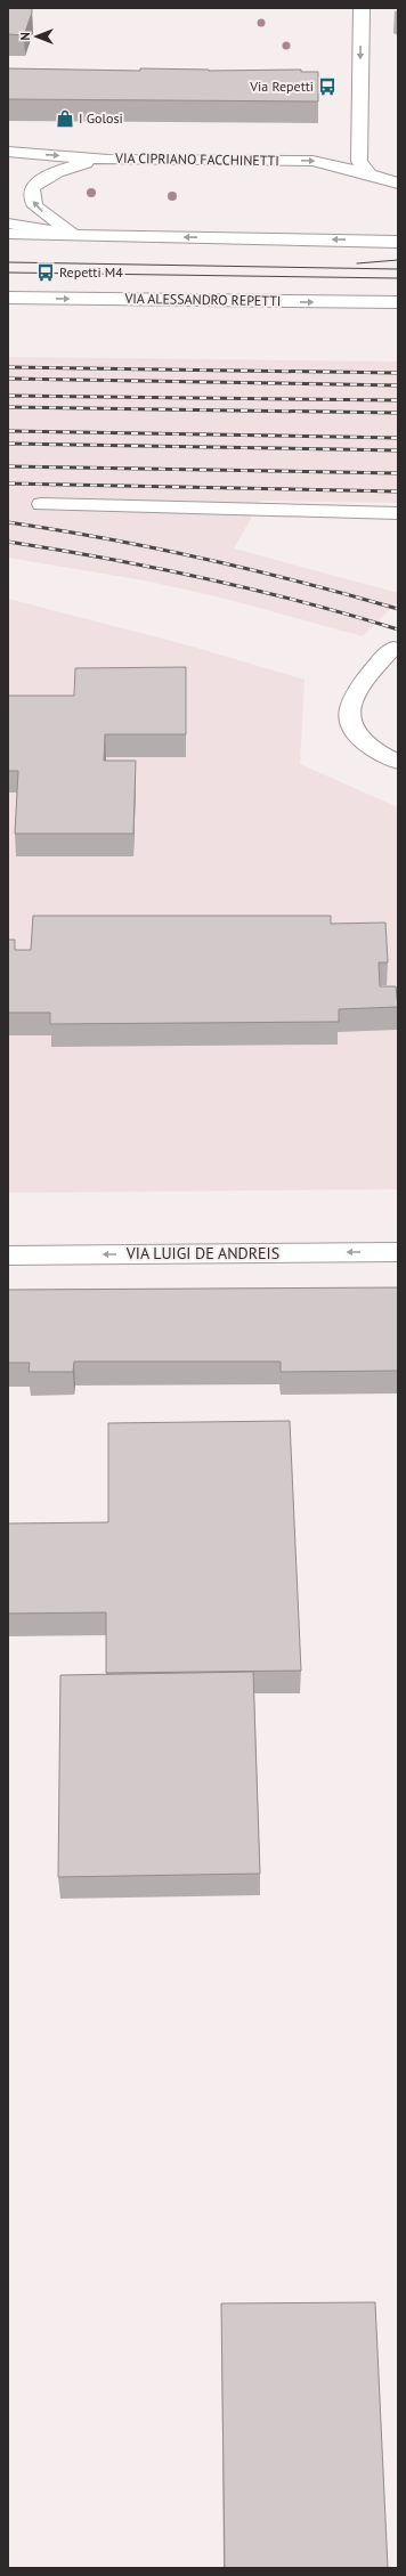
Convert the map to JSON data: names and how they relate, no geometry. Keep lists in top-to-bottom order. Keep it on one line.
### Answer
{"streets":{"street":["VIA CIPRIANO FACCHINETTI","VIA ALESSANDRO REPETTI","VIA LUIGI DE ANDREIS"]},"one_way":["VIA LUIGI DE ANDREIS"],"places":{"bus stop":["Via Repetti","Repetti M4"],"shop":["I Golosi"]},"north":"left"}
